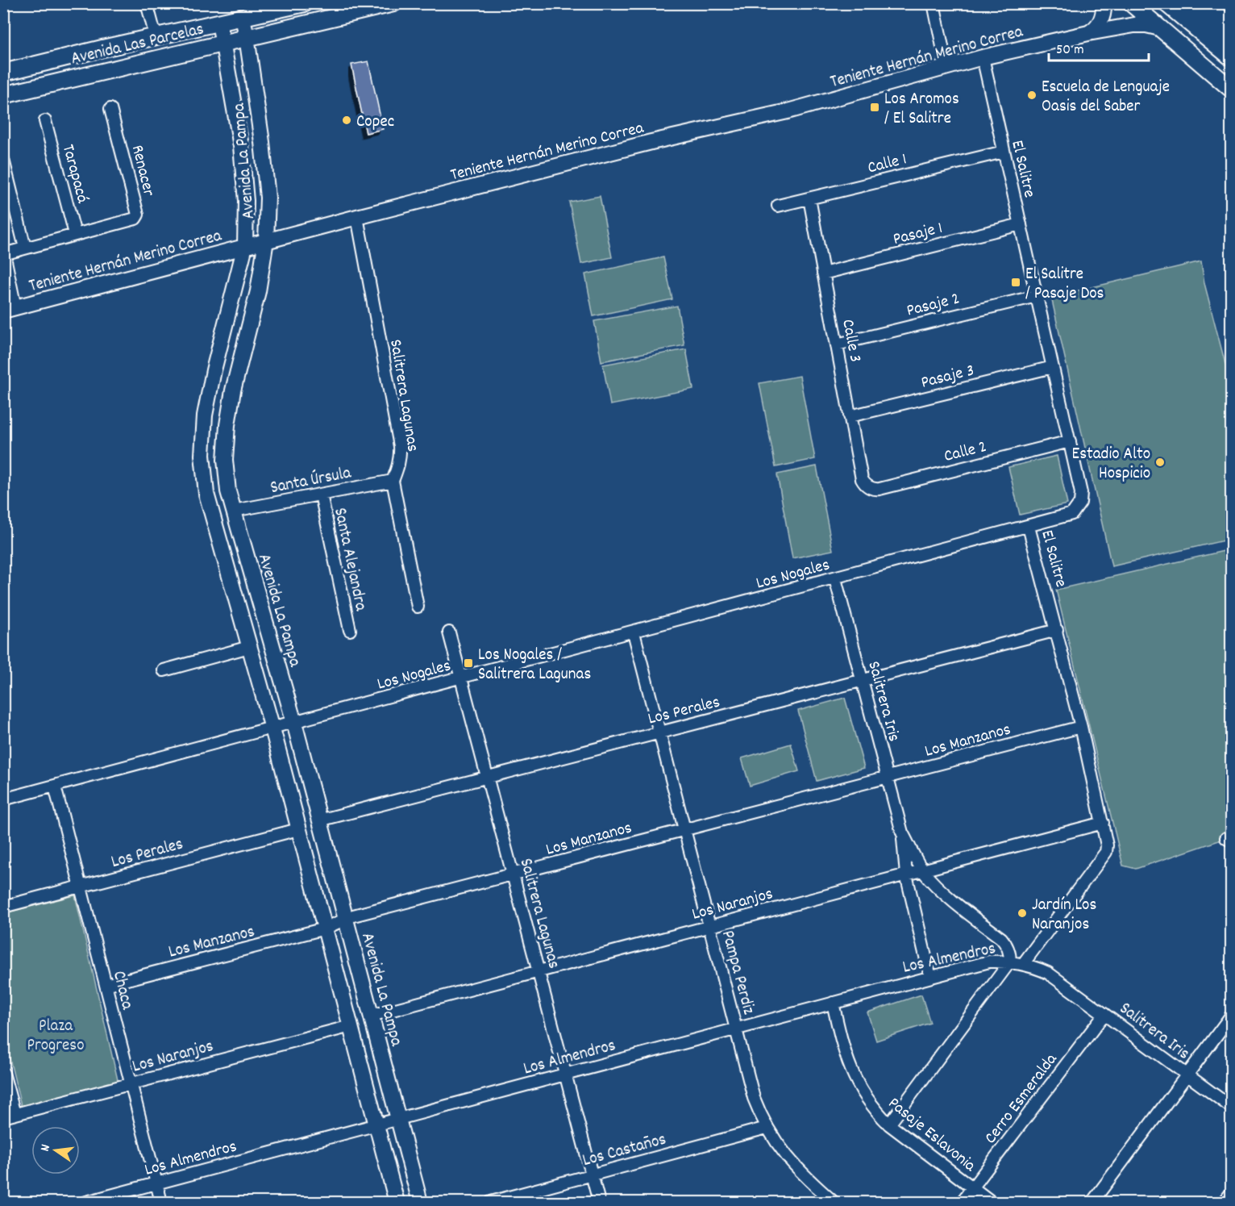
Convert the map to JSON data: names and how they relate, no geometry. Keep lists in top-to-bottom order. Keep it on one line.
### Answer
{"streets":{"main road":["Avenida Las Parcelas"],"street":["Teniente Hernán Merino Correa","Avenida La Pampa","Calle 1","El Salitre","Renacer","Tarapacá","Pasaje 1","Pasaje 2","Calle 3","Pasaje 3","Salitrera Lagunas","Calle 2","Santa Úrsula","Santa Alejandra","Los Nogales","Salitrera Iris","Los Perales","Los Manzanos","Los Naranjos","Los Almendros","Pampa Perdiz","Chaca","Cerro Esmeralda","Pasaje Eslavonia","Los Castaños"]},"crossings":[["Avenida Las Parcelas","Avenida La Pampa"],["Teniente Hernán Merino Correa","Avenida La Pampa"],["Teniente Hernán Merino Correa","El Salitre"],["Teniente Hernán Merino Correa","Renacer"],["Teniente Hernán Merino Correa","Tarapacá"],["Teniente Hernán Merino Correa","Salitrera Lagunas"],["Avenida La Pampa","Santa Úrsula"],["Avenida La Pampa","Los Nogales"],["Avenida La Pampa","Los Perales"],["Avenida La Pampa","Los Manzanos"],["Avenida La Pampa","Los Naranjos"],["Avenida La Pampa","Los Almendros"],["Calle 1","El Salitre"],["Calle 1","Calle 3"],["El Salitre","Pasaje 1"],["El Salitre","Pasaje 2"],["El Salitre","Pasaje 3"],["El Salitre","Calle 2"],["El Salitre","Los Nogales"],["El Salitre","Los Perales"],["El Salitre","Los Manzanos"],["El Salitre","Los Naranjos"],["El Salitre","Los Almendros"],["Pasaje 1","Calle 3"],["Pasaje 2","Calle 3"],["Calle 3","Pasaje 3"],["Calle 3","Calle 2"],["Salitrera Lagunas","Santa Úrsula"],["Salitrera Lagunas","Los Nogales"],["Salitrera Lagunas","Los Perales"],["Salitrera Lagunas","Los Manzanos"],["Salitrera Lagunas","Los Naranjos"],["Salitrera Lagunas","Los Almendros"],["Salitrera Lagunas","Los Castaños"],["Santa Úrsula","Santa Alejandra"],["Los Nogales","Salitrera Iris"],["Los Nogales","Pampa Perdiz"],["Los Nogales","Chaca"],["Salitrera Iris","Los Perales"],["Salitrera Iris","Los Manzanos"],["Salitrera Iris","Los Naranjos"],["Salitrera Iris","Los Almendros"],["Salitrera Iris","Cerro Esmeralda"],["Los Perales","Pampa Perdiz"],["Los Perales","Chaca"],["Los Manzanos","Pampa Perdiz"],["Los Manzanos","Chaca"],["Los Naranjos","Pampa Perdiz"],["Los Naranjos","Chaca"],["Los Almendros","Pampa Perdiz"],["Los Almendros","Chaca"],["Los Almendros","Pasaje Eslavonia"],["Pampa Perdiz","Los Castaños"],["Cerro Esmeralda","Pasaje Eslavonia"]],"parks":["Plaza Progreso"],"places":{"other":["Escuela de Lenguaje Oasis del Saber","Copec","Estadio Alto Hospicio","Jardín Los Naranjos"],"transit":["Los Aromos / El Salitre","El Salitre / Pasaje Dos","Los Nogales / Salitrera Lagunas"]},"scale_bar":"50 m","north":"left"}
